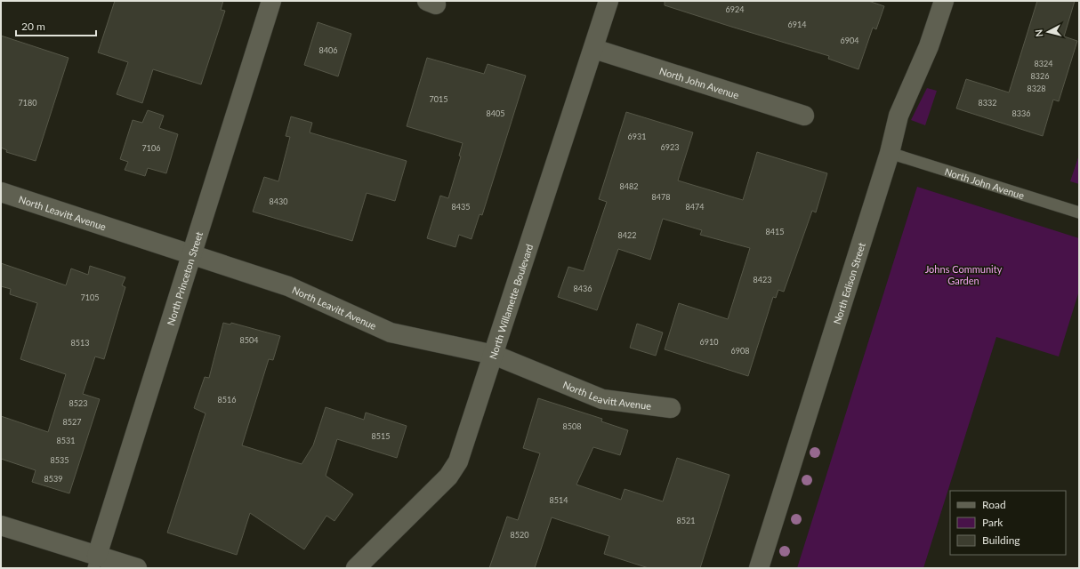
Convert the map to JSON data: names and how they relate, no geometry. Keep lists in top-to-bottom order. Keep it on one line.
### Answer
{"streets":{"street":["North John Avenue","North Leavitt Avenue","North Princeton Street","North Edison Street","North Willamette Boulevard"]},"crossings":[["North John Avenue","North Edison Street"],["North John Avenue","North Willamette Boulevard"],["North Leavitt Avenue","North Princeton Street"],["North Leavitt Avenue","North Willamette Boulevard"]],"parks":["Johns Community Garden"],"house_numbers":["6924","6914","6904","8406","8324","8326","8328","7015","7180","8332","8405","8336","6931","6923","7106","8482","8478","8430","8435","8474","8415","8422","8423","8436","7105","8504","6910","8513","6908","8516","8523","8527","8508","8515","8531","8535","8539","8514","8521","8520"],"legend":["Road","Park","Building"],"scale_bar":"20 m","north":"left"}
